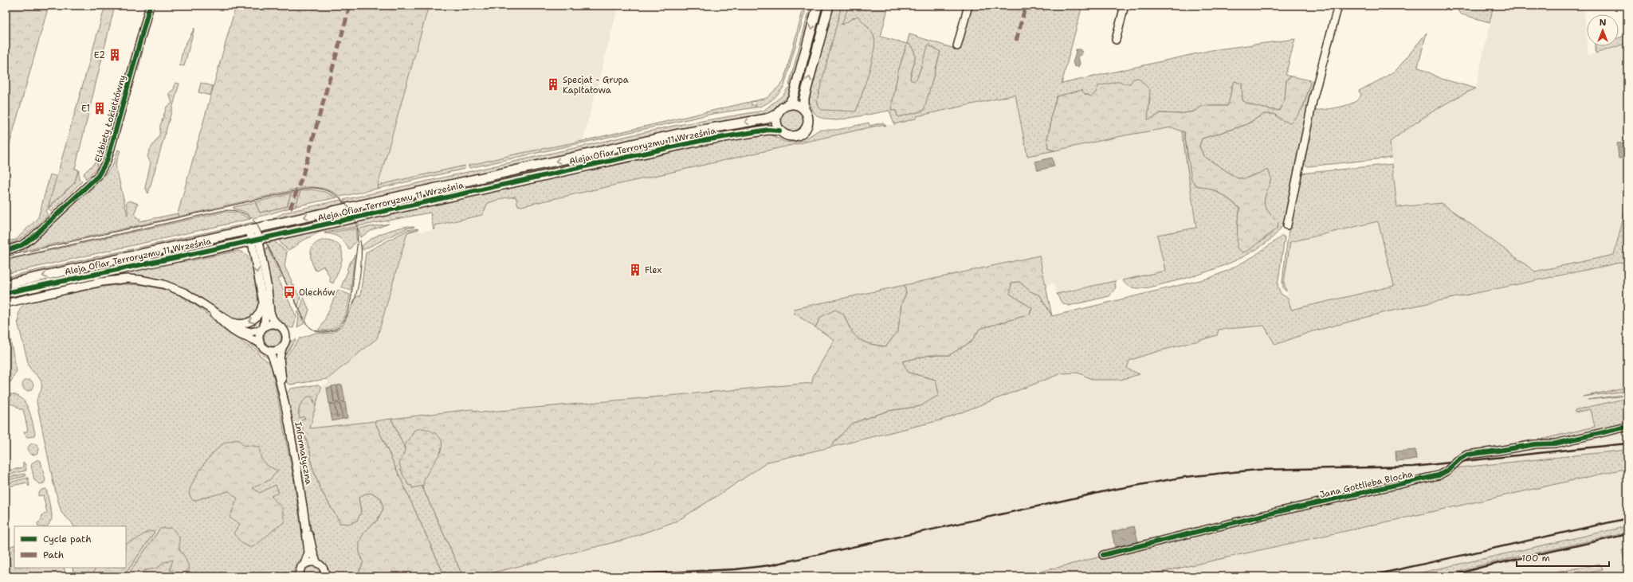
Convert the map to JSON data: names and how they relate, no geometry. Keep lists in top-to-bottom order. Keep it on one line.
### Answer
{"streets":{"street":["Elżbiety Łokietkówny","Aleja Ofiar Terroryzmu 11 Września","Informatyczna","Jana Gottlieba Blocha"]},"places":{"building":["E2","Specjał - Grupa Kapitałowa","E1","Flex"],"bus stop":["Olechów"]},"legend":["Cycle path","Path"],"scale_bar":"100 m","north":"top"}
